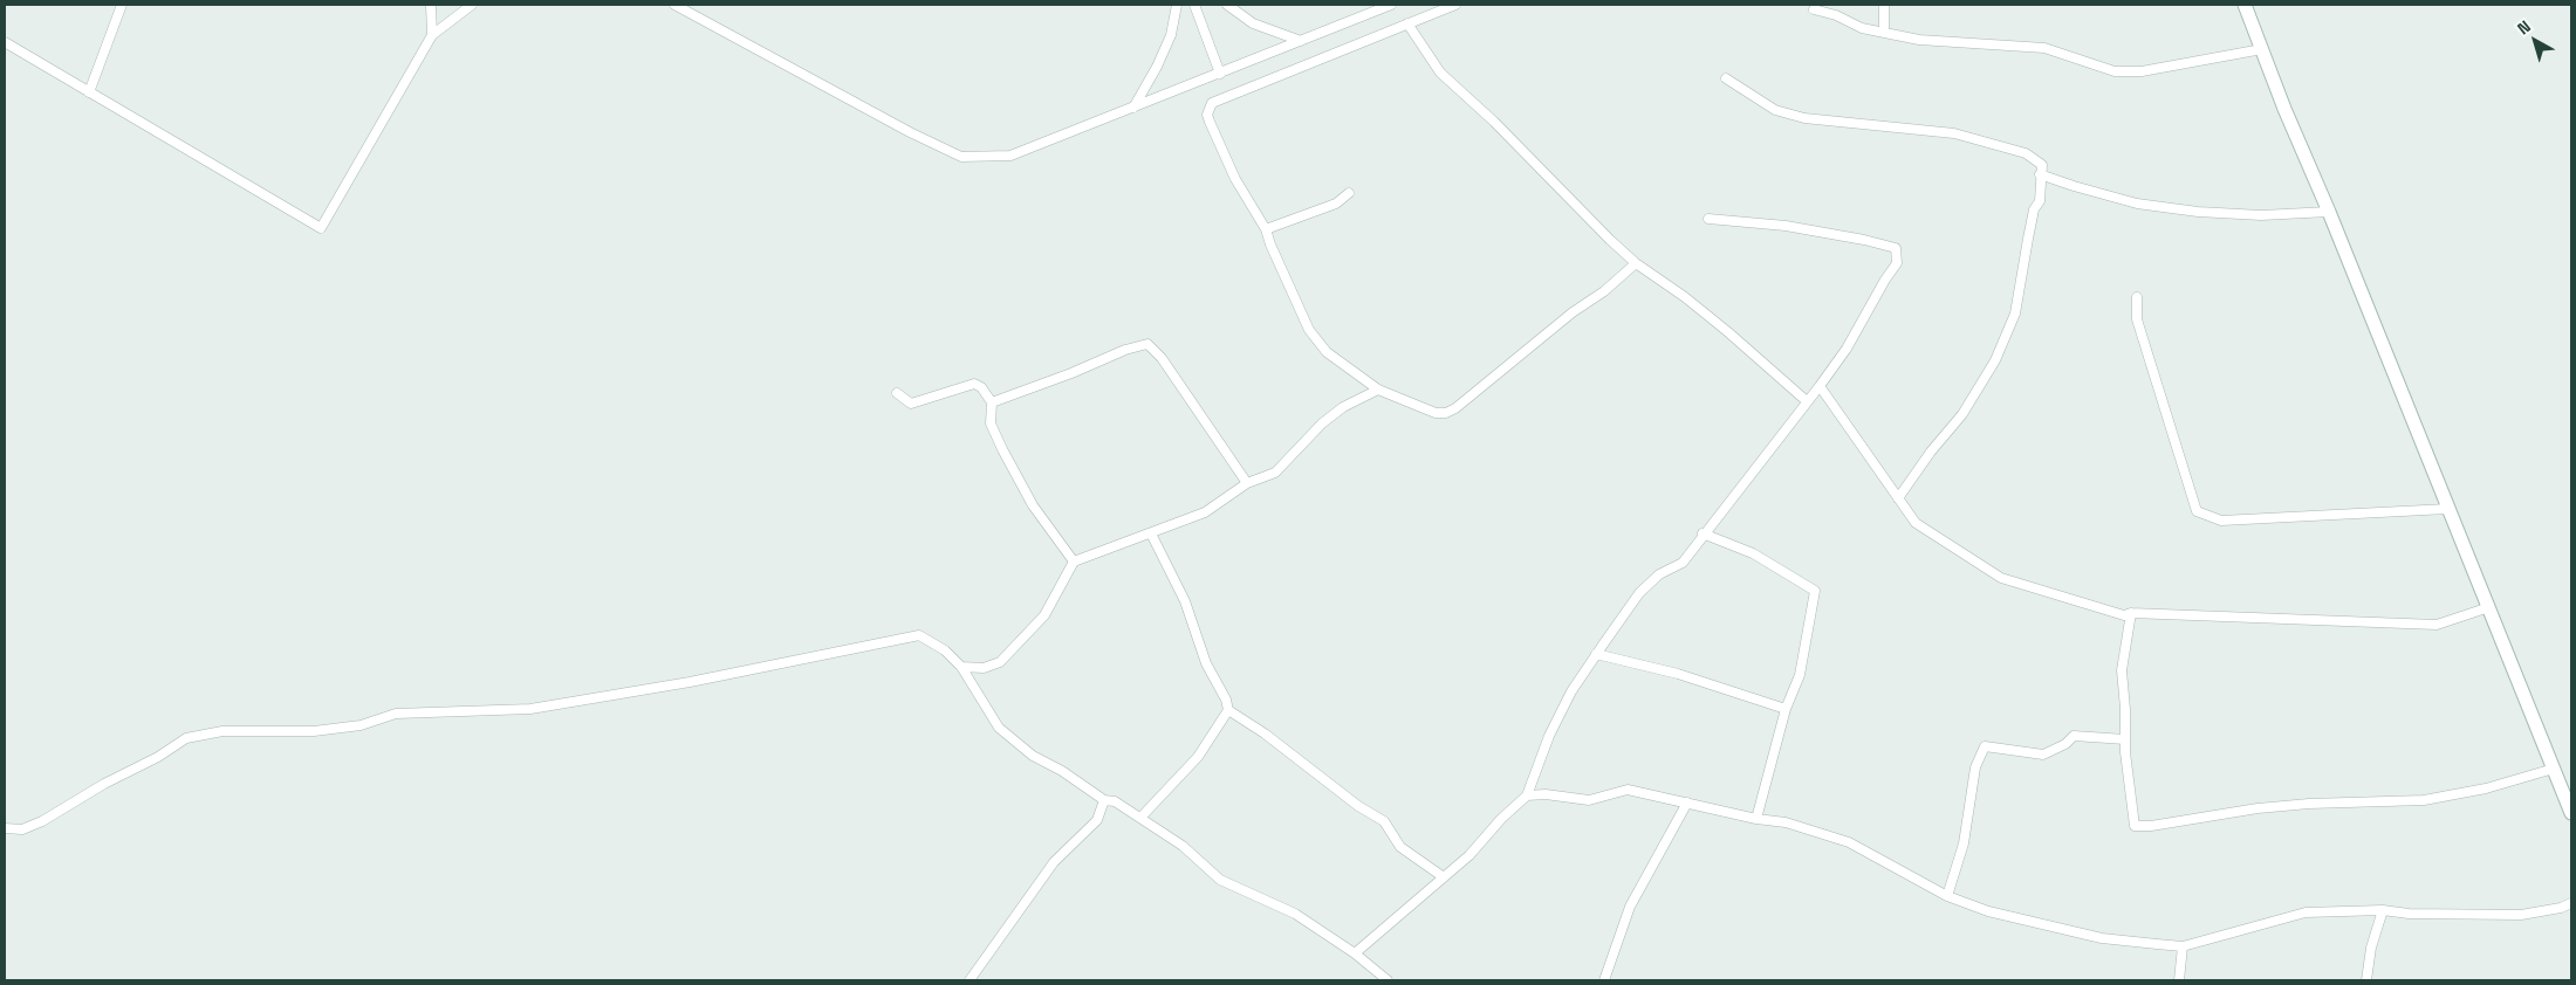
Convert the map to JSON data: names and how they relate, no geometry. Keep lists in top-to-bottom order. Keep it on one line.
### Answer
{"north":"top left"}
